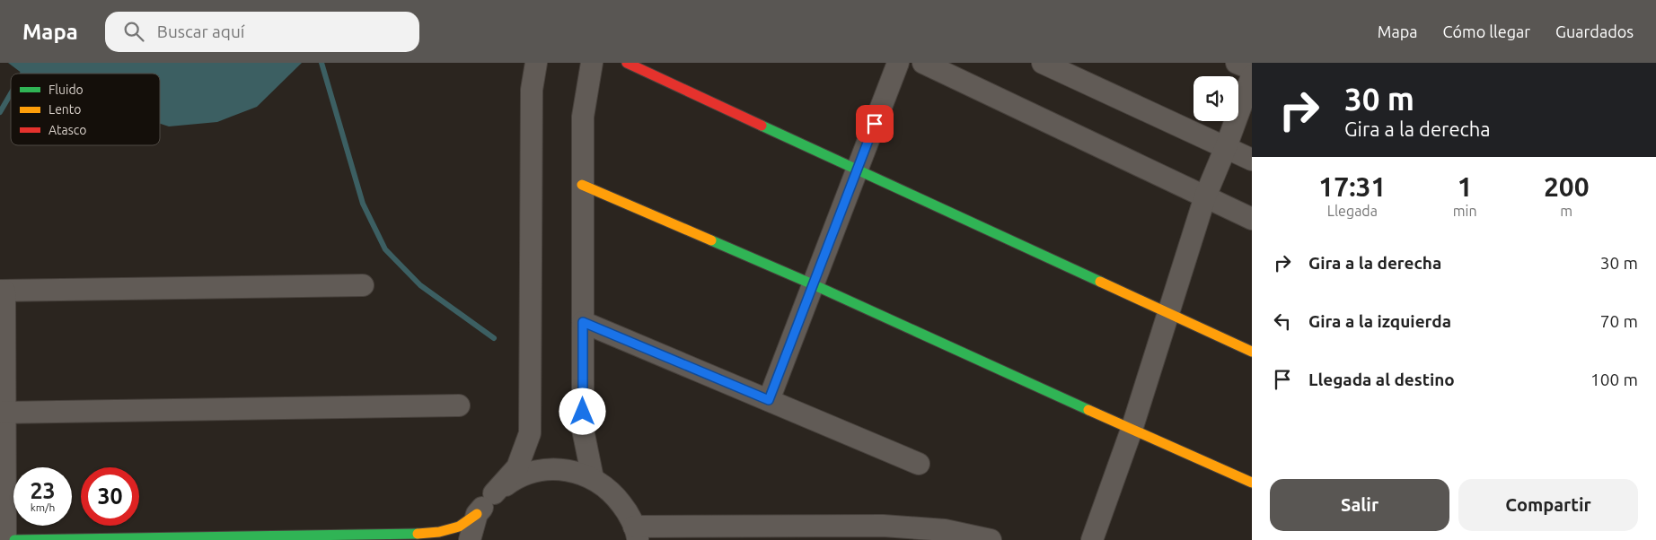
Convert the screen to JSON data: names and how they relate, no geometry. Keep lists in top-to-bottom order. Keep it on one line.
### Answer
{"legend":["Fluido","Lento","Atasco"],"page":{"header":"Mapa","search":"Buscar aquí","nav":["Mapa","Cómo llegar","Guardados"],"turn":["30 m","Gira a la derecha"],"eta":["17:31","Llegada","1","min","200","m"],"list":[{"name":"Gira a la derecha","value":"30 m"},{"name":"Gira a la izquierda","value":"70 m"},{"name":"Llegada al destino","value":"100 m"}],"speed":"23 km/h","limit":"30","buttons":["Salir","Compartir"]}}
